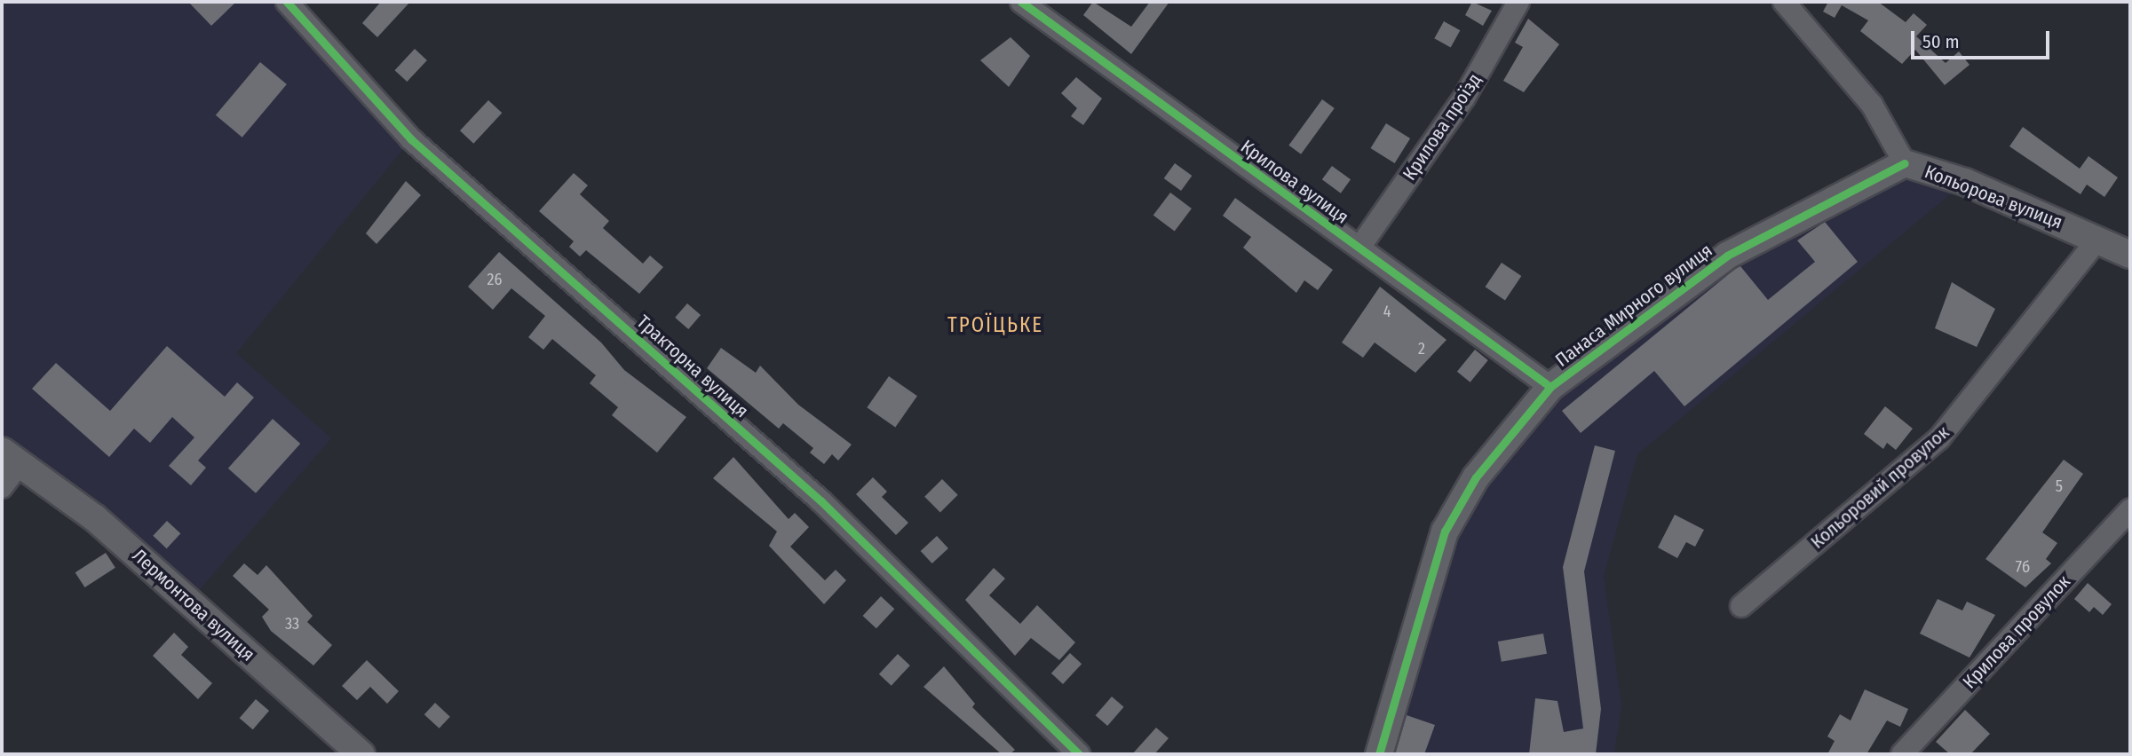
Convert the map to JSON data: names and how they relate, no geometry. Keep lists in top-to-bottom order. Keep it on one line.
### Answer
{"streets":{"street":["Крилова проїзд","Крилова вулиця","Кольорова вулиця","Панаса Мирного вулиця","Тракторна вулиця","Кольоровий провулок","Лермонтова вулиця","Крилова провулок"]},"crossings":[["Крилова проїзд","Крилова вулиця"],["Крилова вулиця","Панаса Мирного вулиця"],["Кольорова вулиця","Панаса Мирного вулиця"],["Кольорова вулиця","Кольоровий провулок"]],"districts":["ТРОЇЦЬКЕ"],"house_numbers":["26","4","2","5","7б","33"],"scale_bar":"50 m"}
